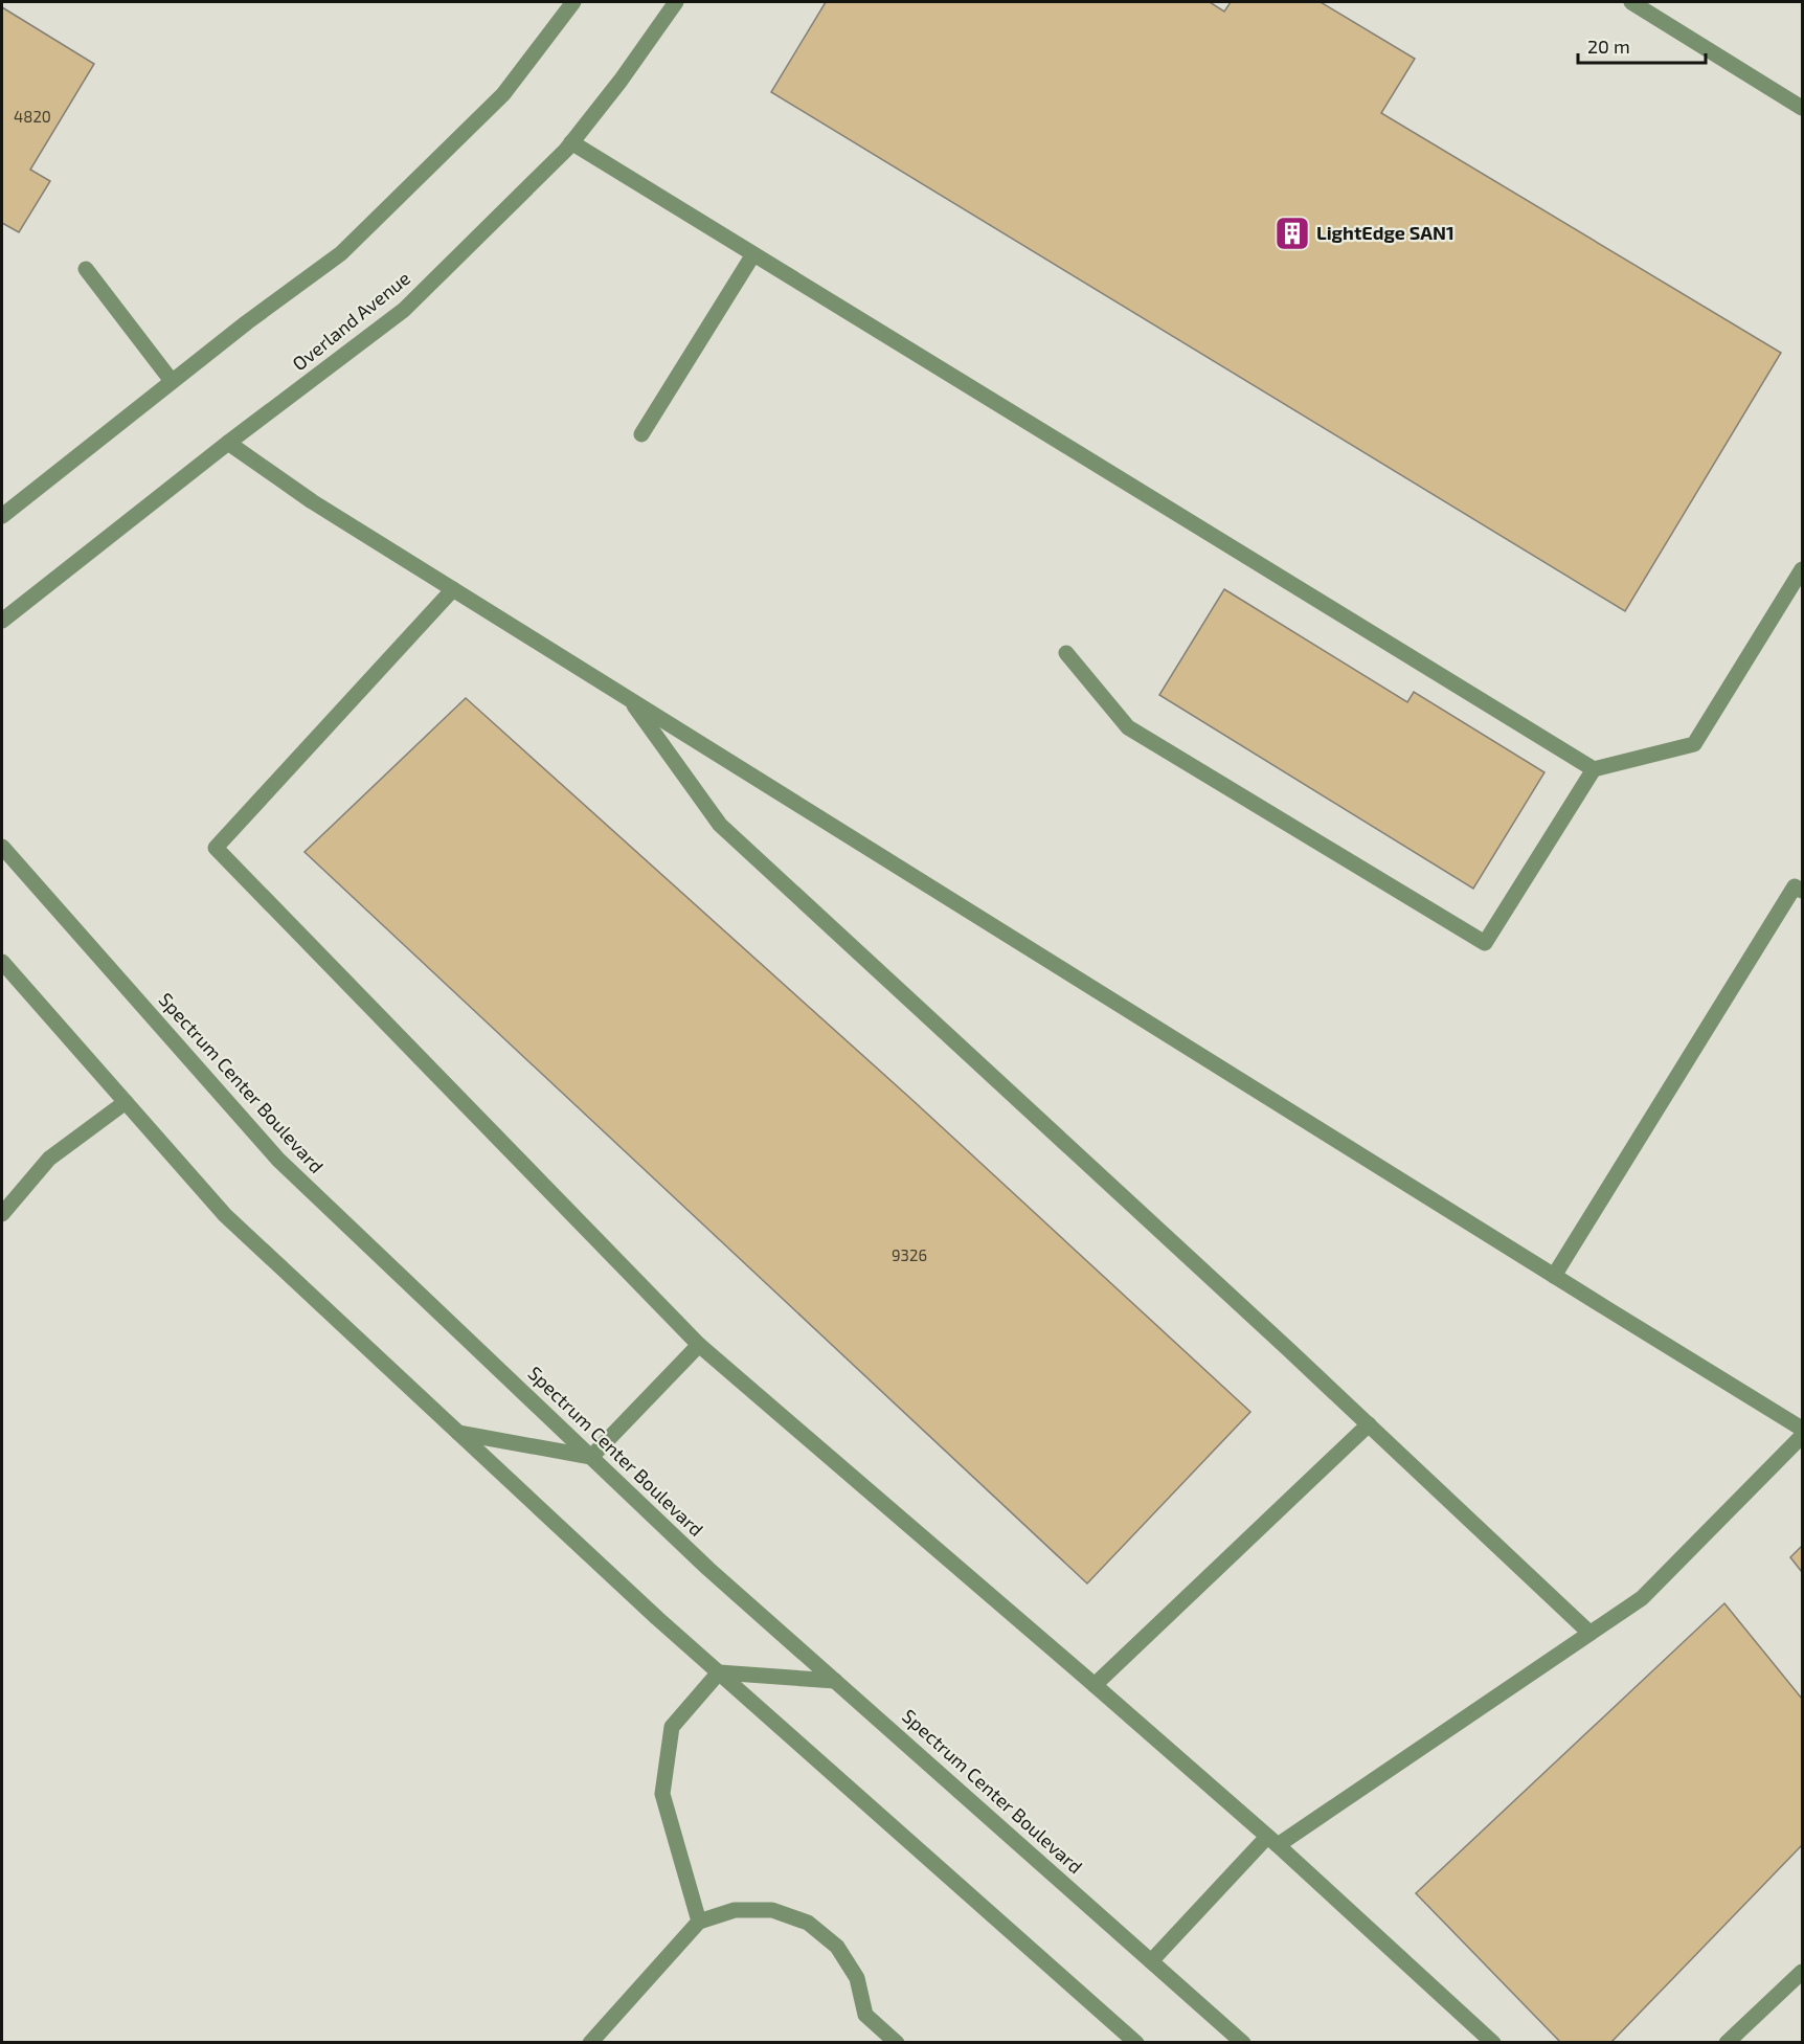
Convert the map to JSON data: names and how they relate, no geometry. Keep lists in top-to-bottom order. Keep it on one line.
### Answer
{"streets":{"street":["Overland Avenue","Spectrum Center Boulevard"]},"places":{"building":["LightEdge SAN1"]},"house_numbers":["4820","9326"],"scale_bar":"20 m"}
